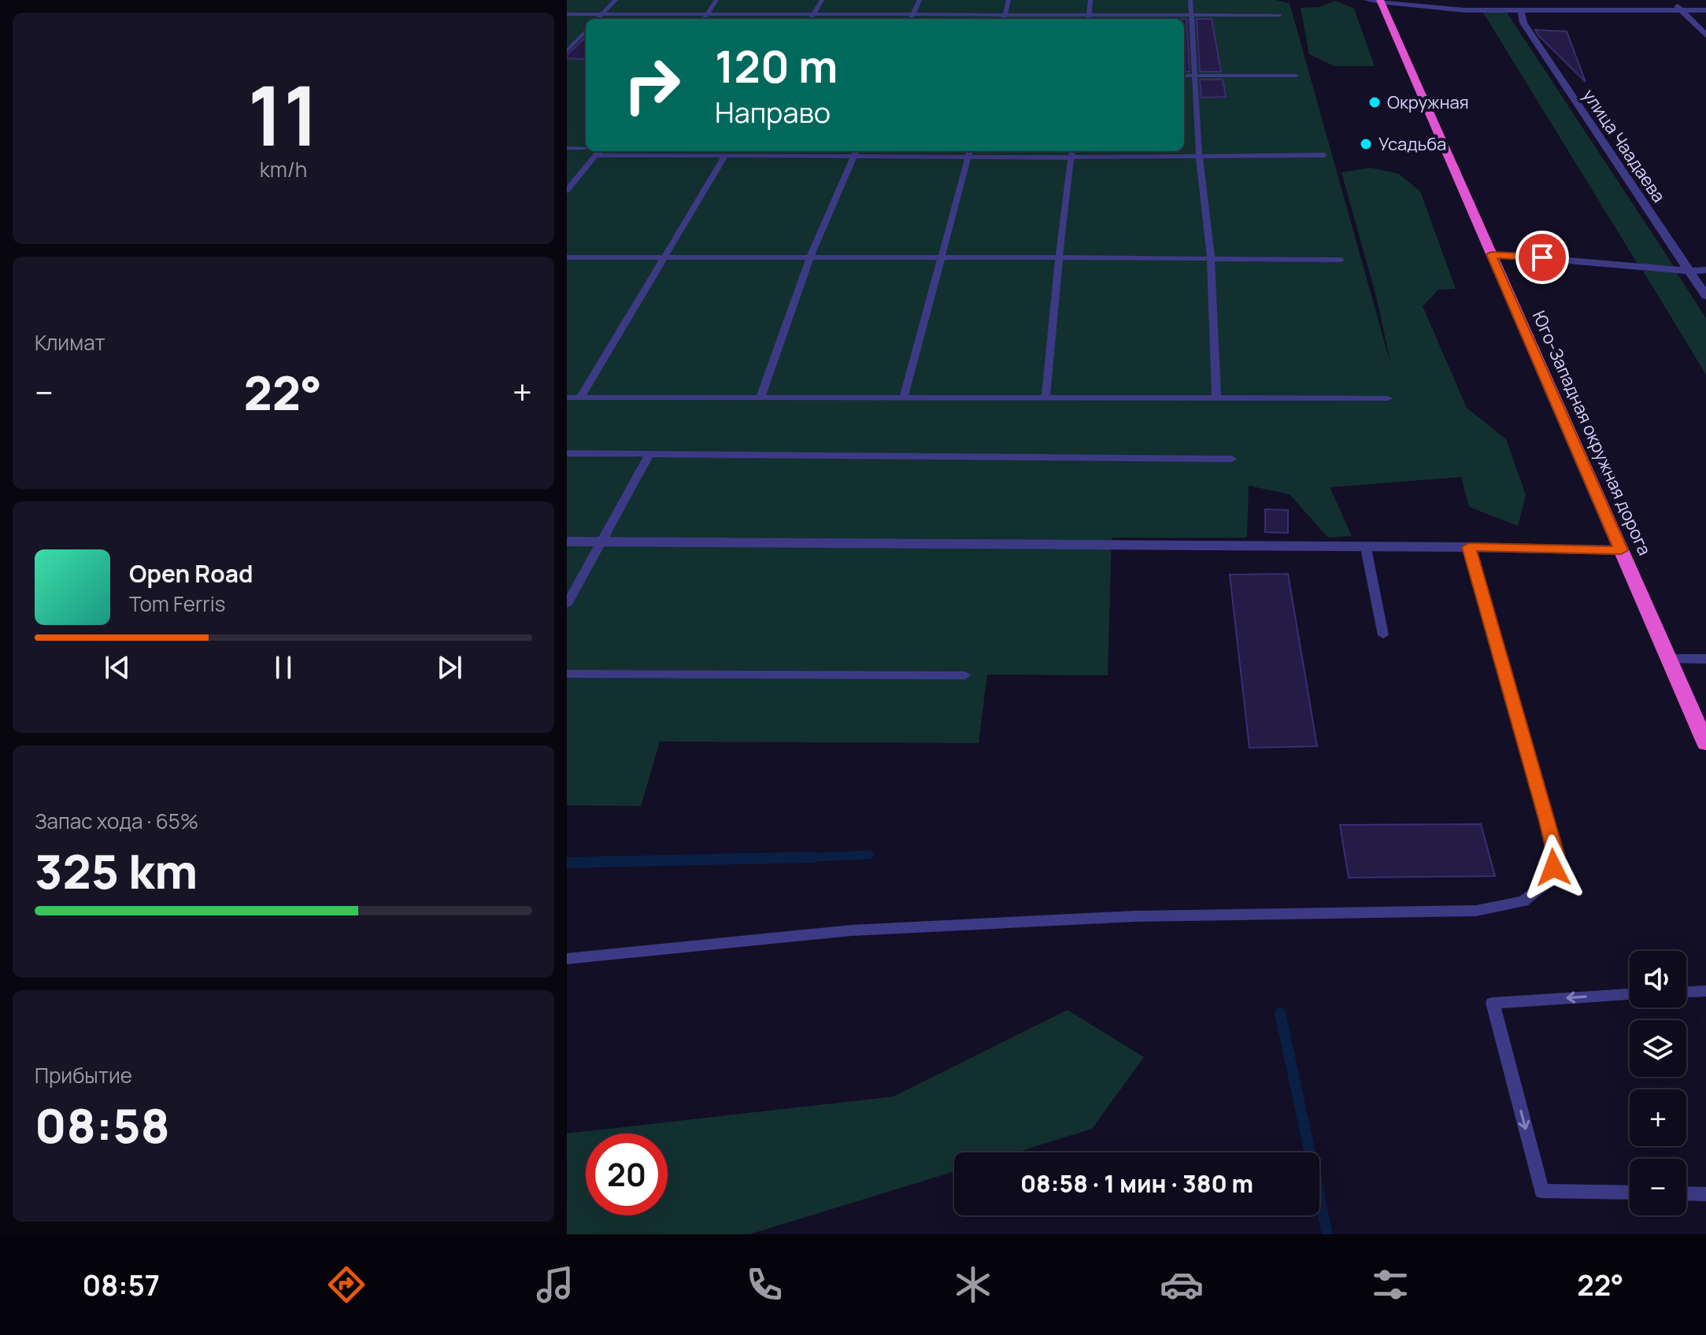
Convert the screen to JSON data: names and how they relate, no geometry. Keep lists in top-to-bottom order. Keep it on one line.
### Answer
{"streets":{"highway":["Юго-Западная окружная дорога"],"street":["улица Чаадаева"]},"places":["Окружная","Усадьба"],"page":{"tile":[["11","km/h"],"Климат",["Запас хода · 65%","325 km"],["Прибытие","08:58"]],"turn":["120 m","Направо"],"heat":["−","22°","+"],"song":["Open Road","Tom Ferris"],"map_buttons":["+","−"],"limit":"20","trip":"08:58 · 1 мин · 380 m","tabs":["08:57","22°"]}}
